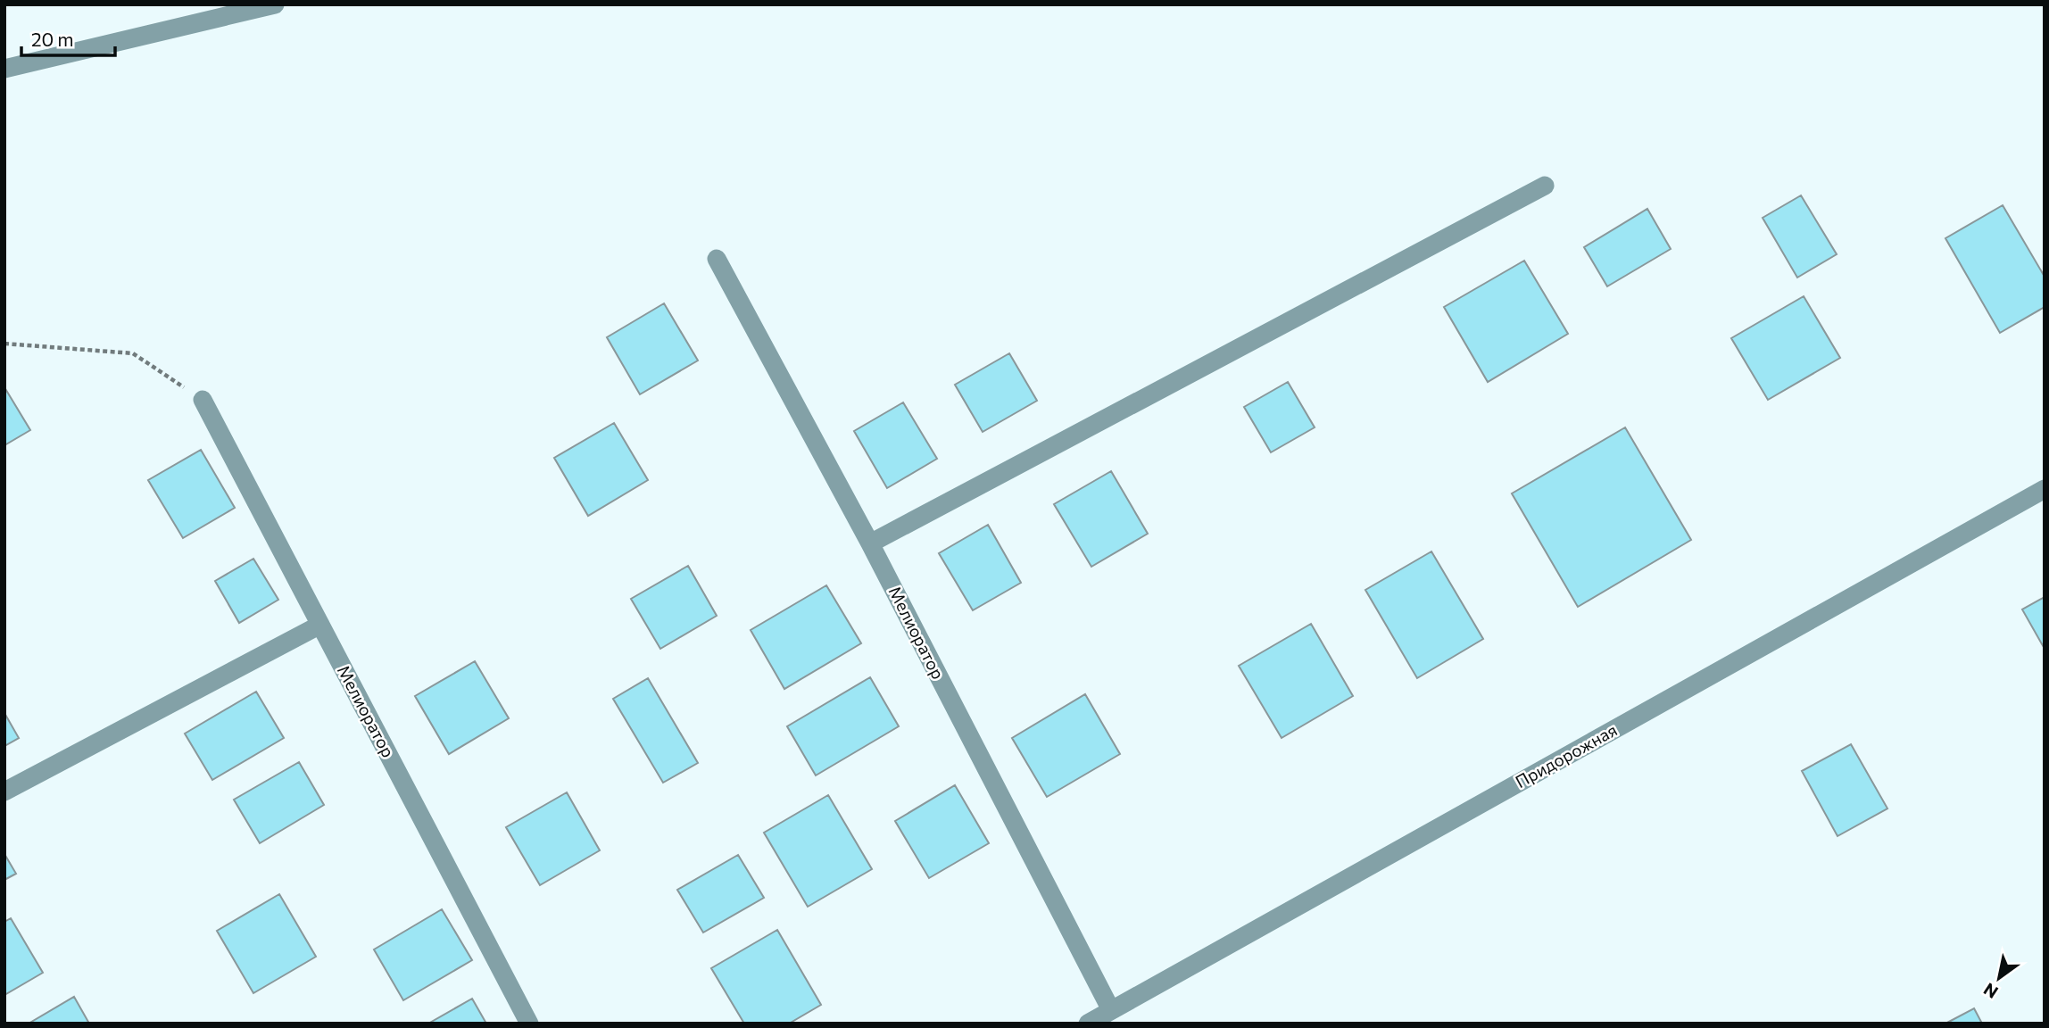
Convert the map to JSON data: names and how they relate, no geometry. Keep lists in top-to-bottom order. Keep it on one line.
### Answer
{"streets":{"street":["Мелиоратор","Придорожная"]},"crossings":[["Мелиоратор","Придорожная"]],"scale_bar":"20 m","north":"bottom left"}
